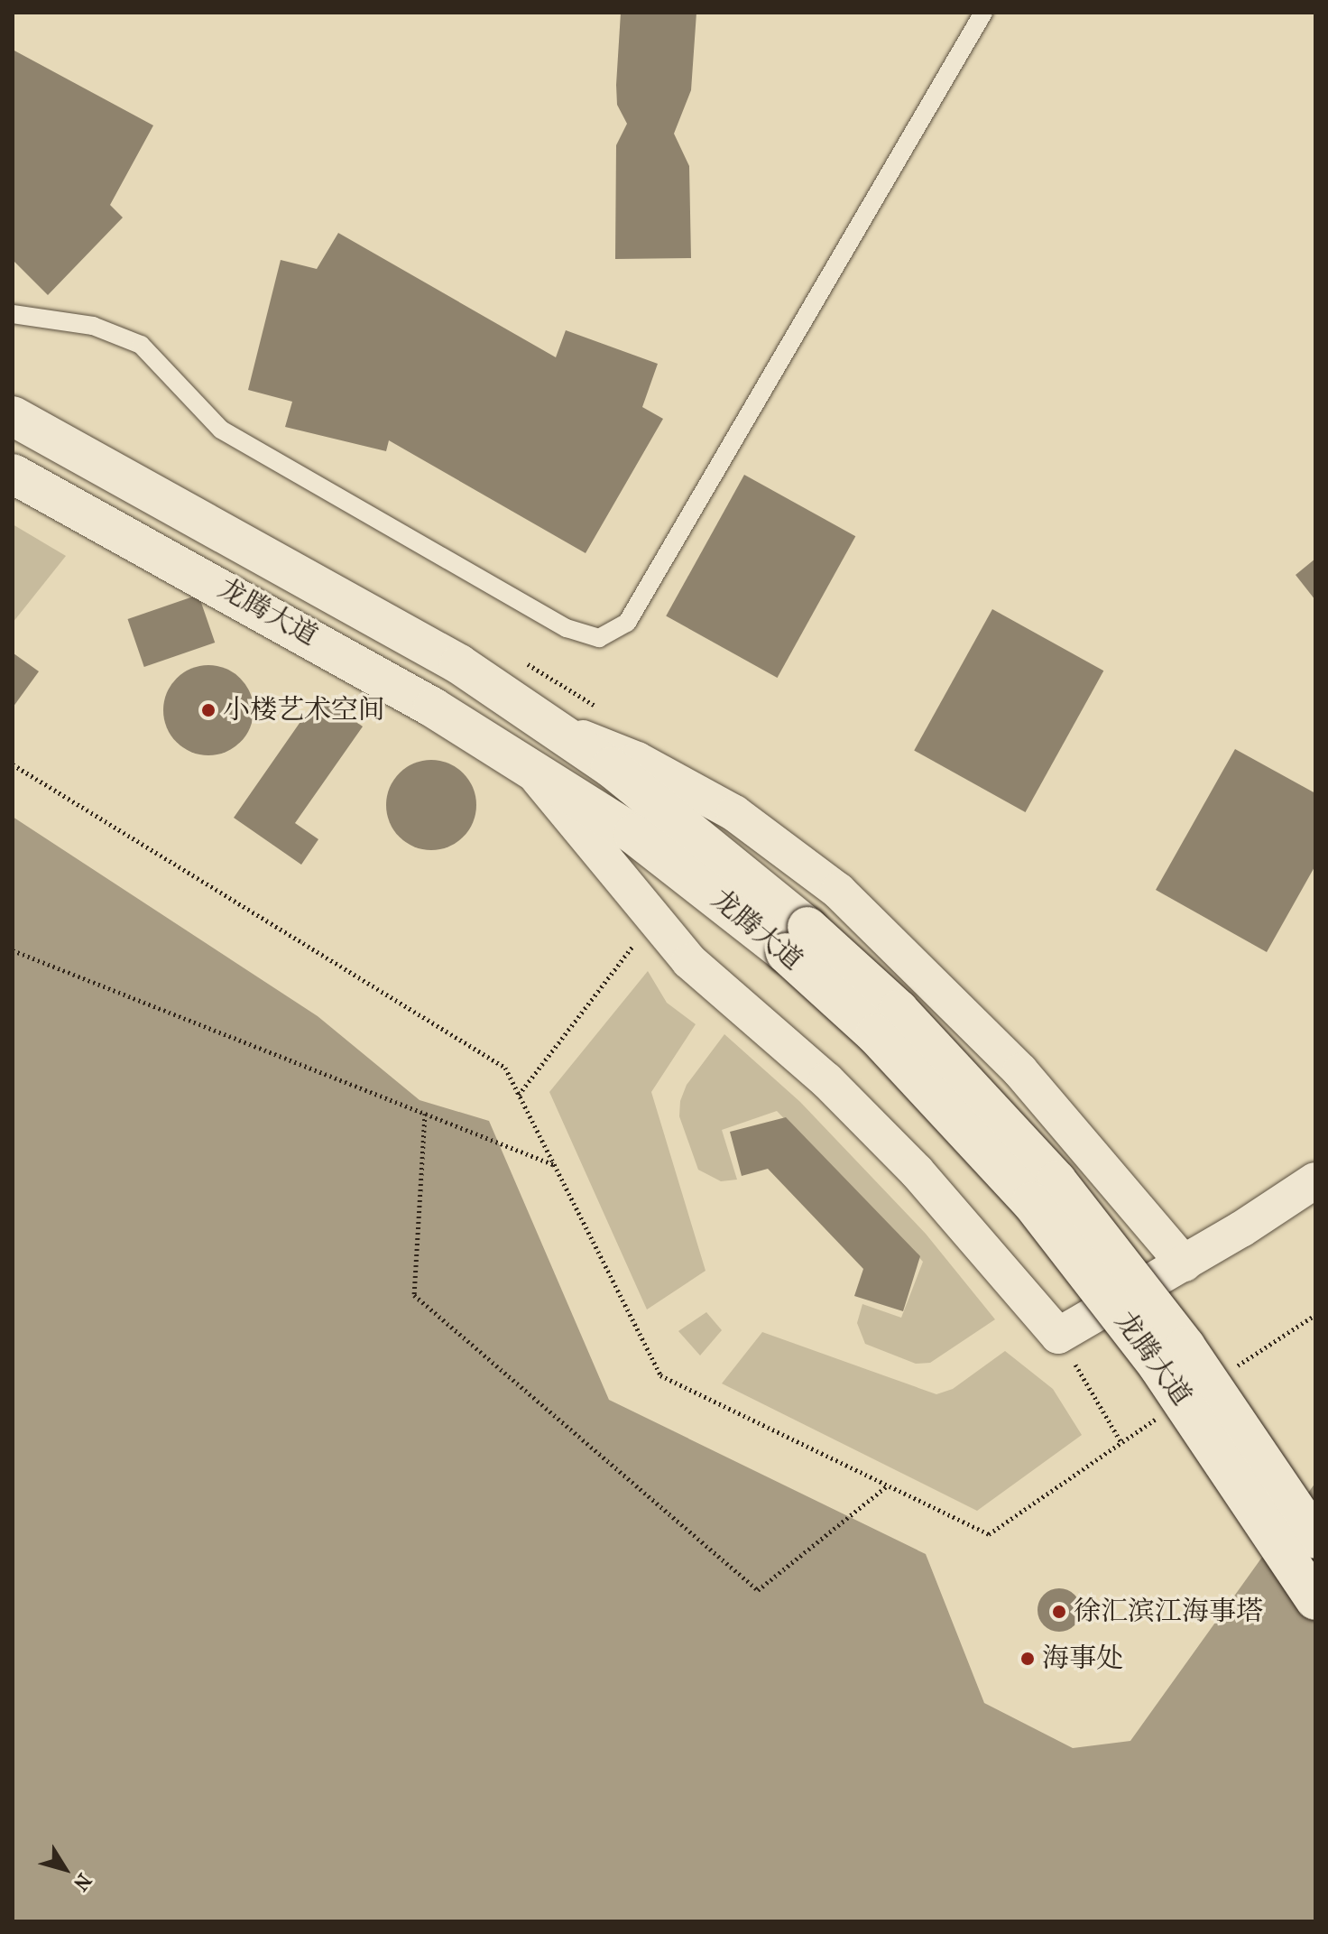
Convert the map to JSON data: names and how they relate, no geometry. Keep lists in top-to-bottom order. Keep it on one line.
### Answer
{"streets":{"main road":["龙腾大道"]},"places":["小楼艺术空间","徐汇滨江海事塔","海事处"],"north":"bottom right"}
